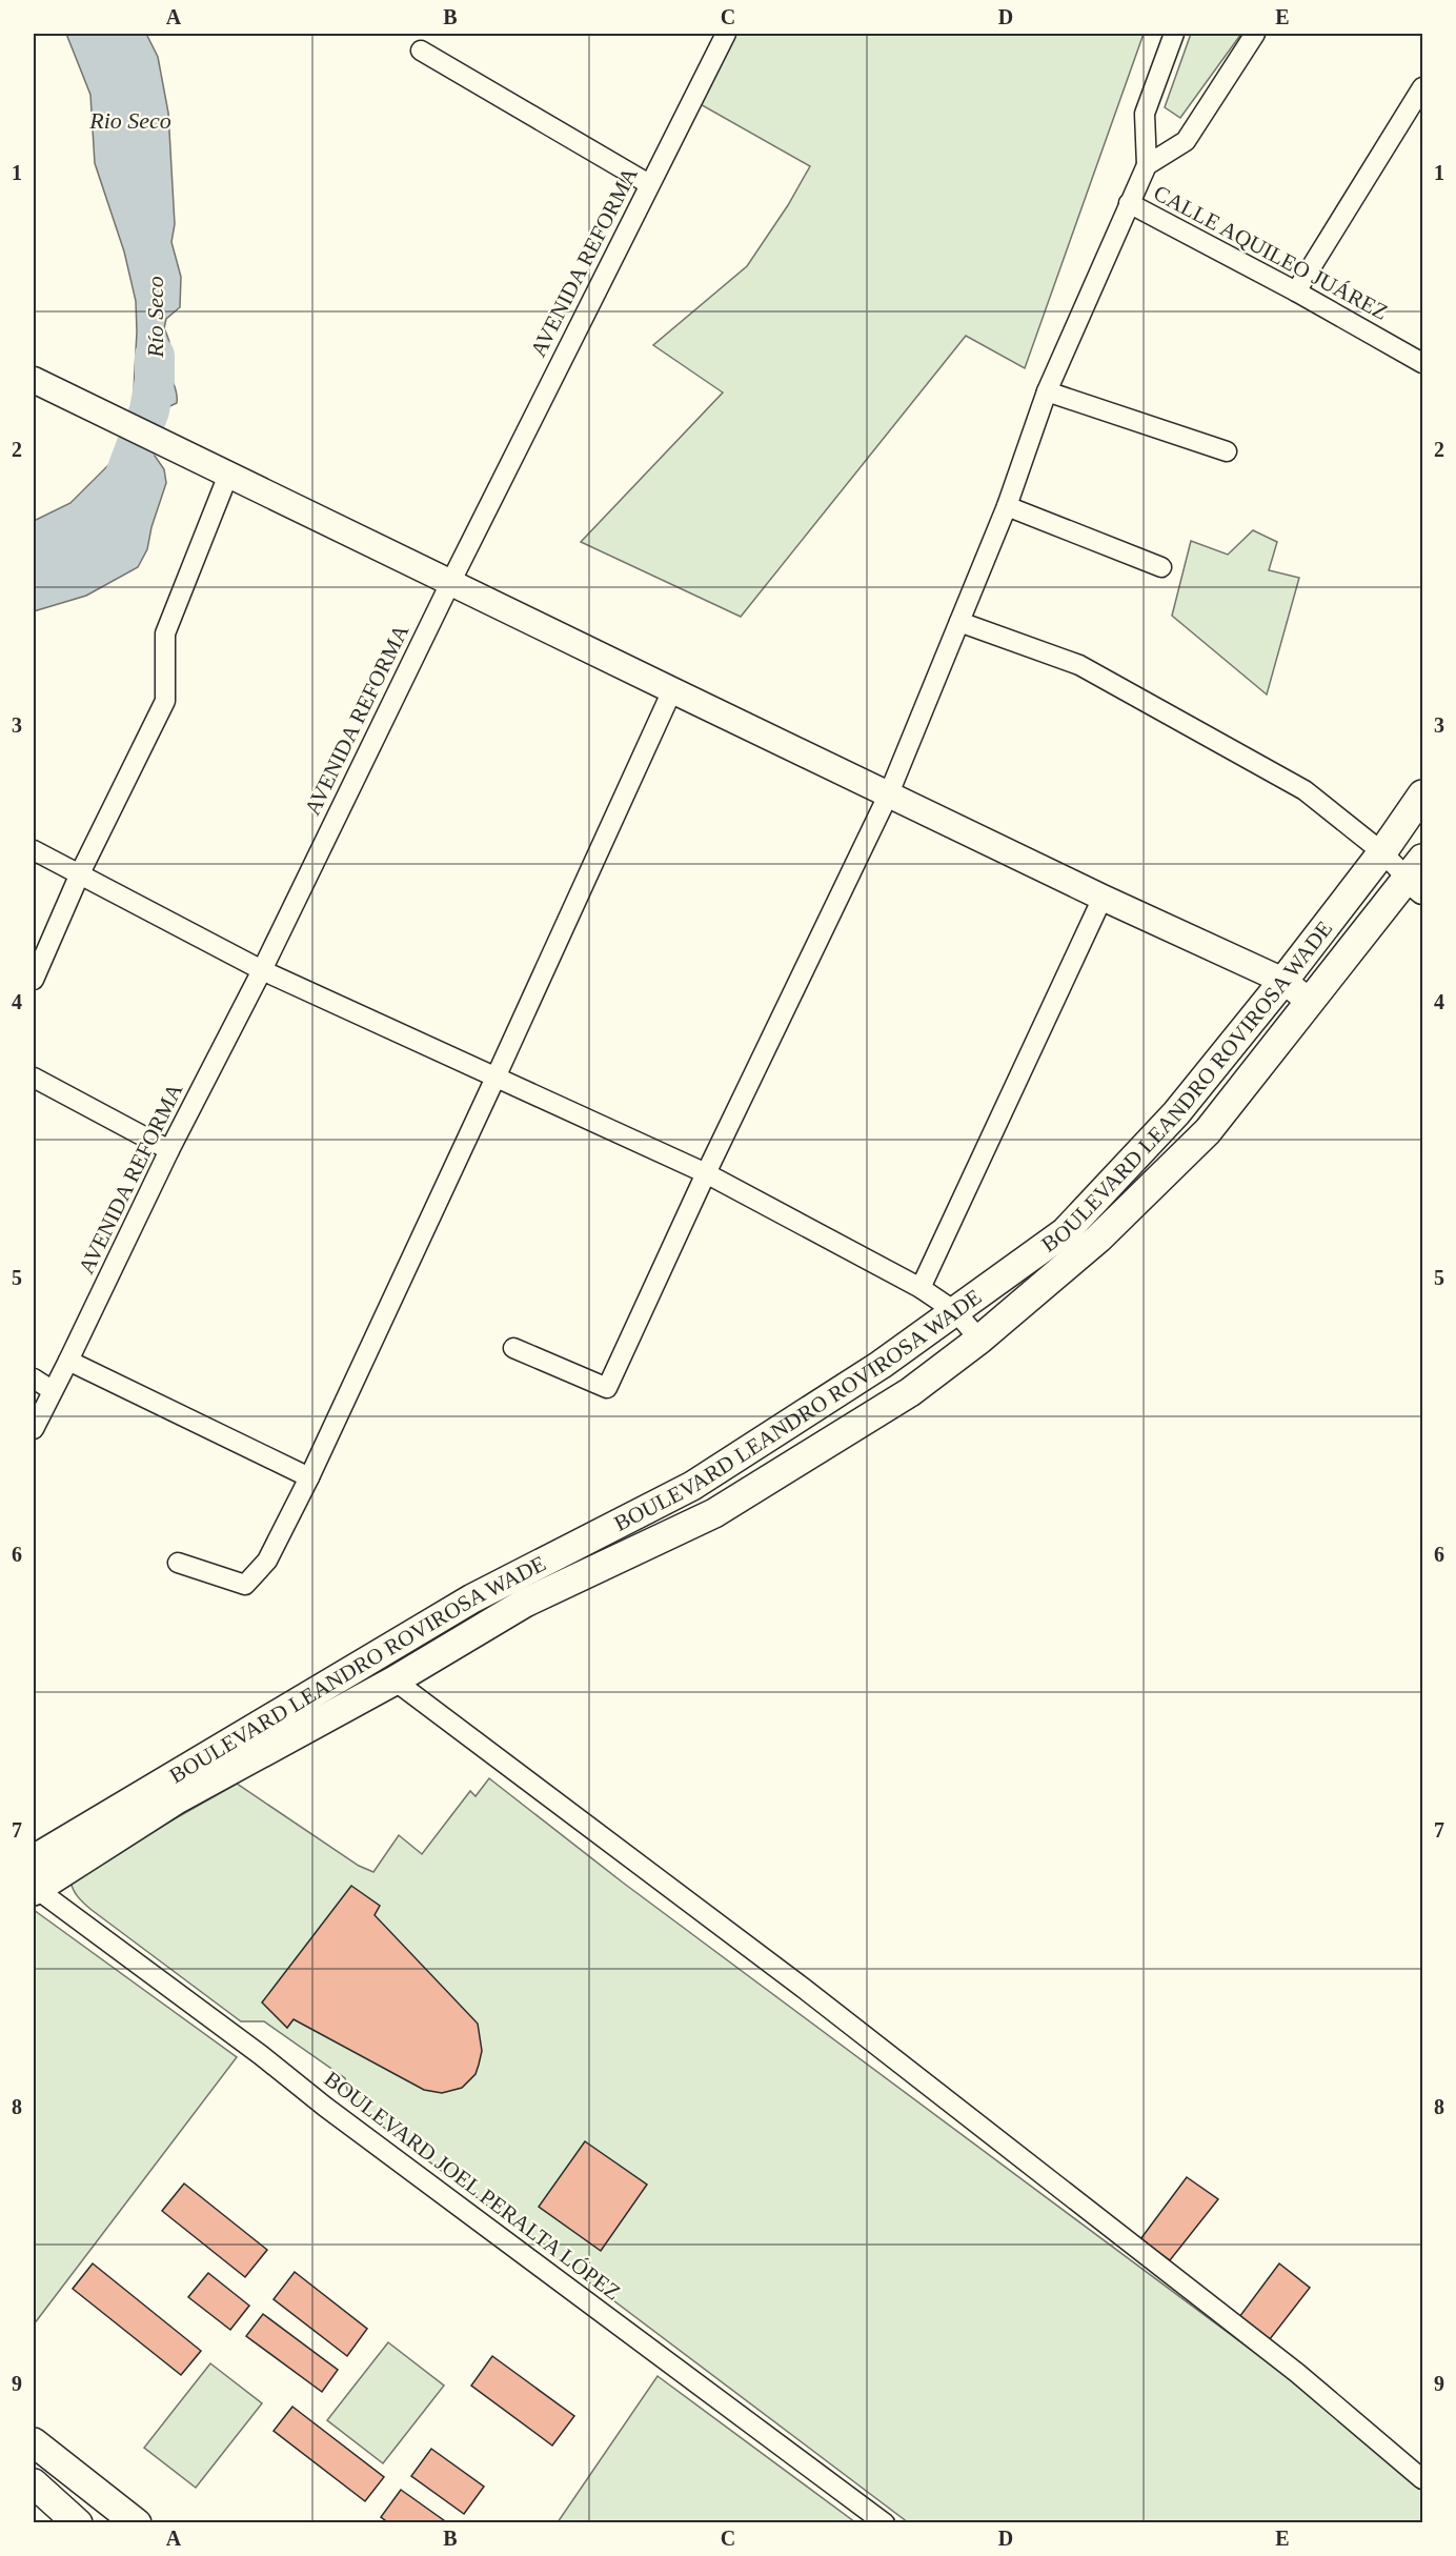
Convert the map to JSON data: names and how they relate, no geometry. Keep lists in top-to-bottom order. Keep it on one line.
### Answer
{"streets":{"main road":["BOULEVARD LEANDRO ROVIROSA WADE"],"street":["CALLE AQUILEO JUÁREZ","AVENIDA REFORMA","BOULEVARD JOEL PERALTA LÓPEZ"]},"crossings":[["BOULEVARD LEANDRO ROVIROSA WADE","BOULEVARD JOEL PERALTA LÓPEZ"]],"water":["Rio Seco","Río Seco"],"grid":{"columns":["A","B","C","D","E"],"rows":["1","2","3","4","5","6","7","8","9"]}}
